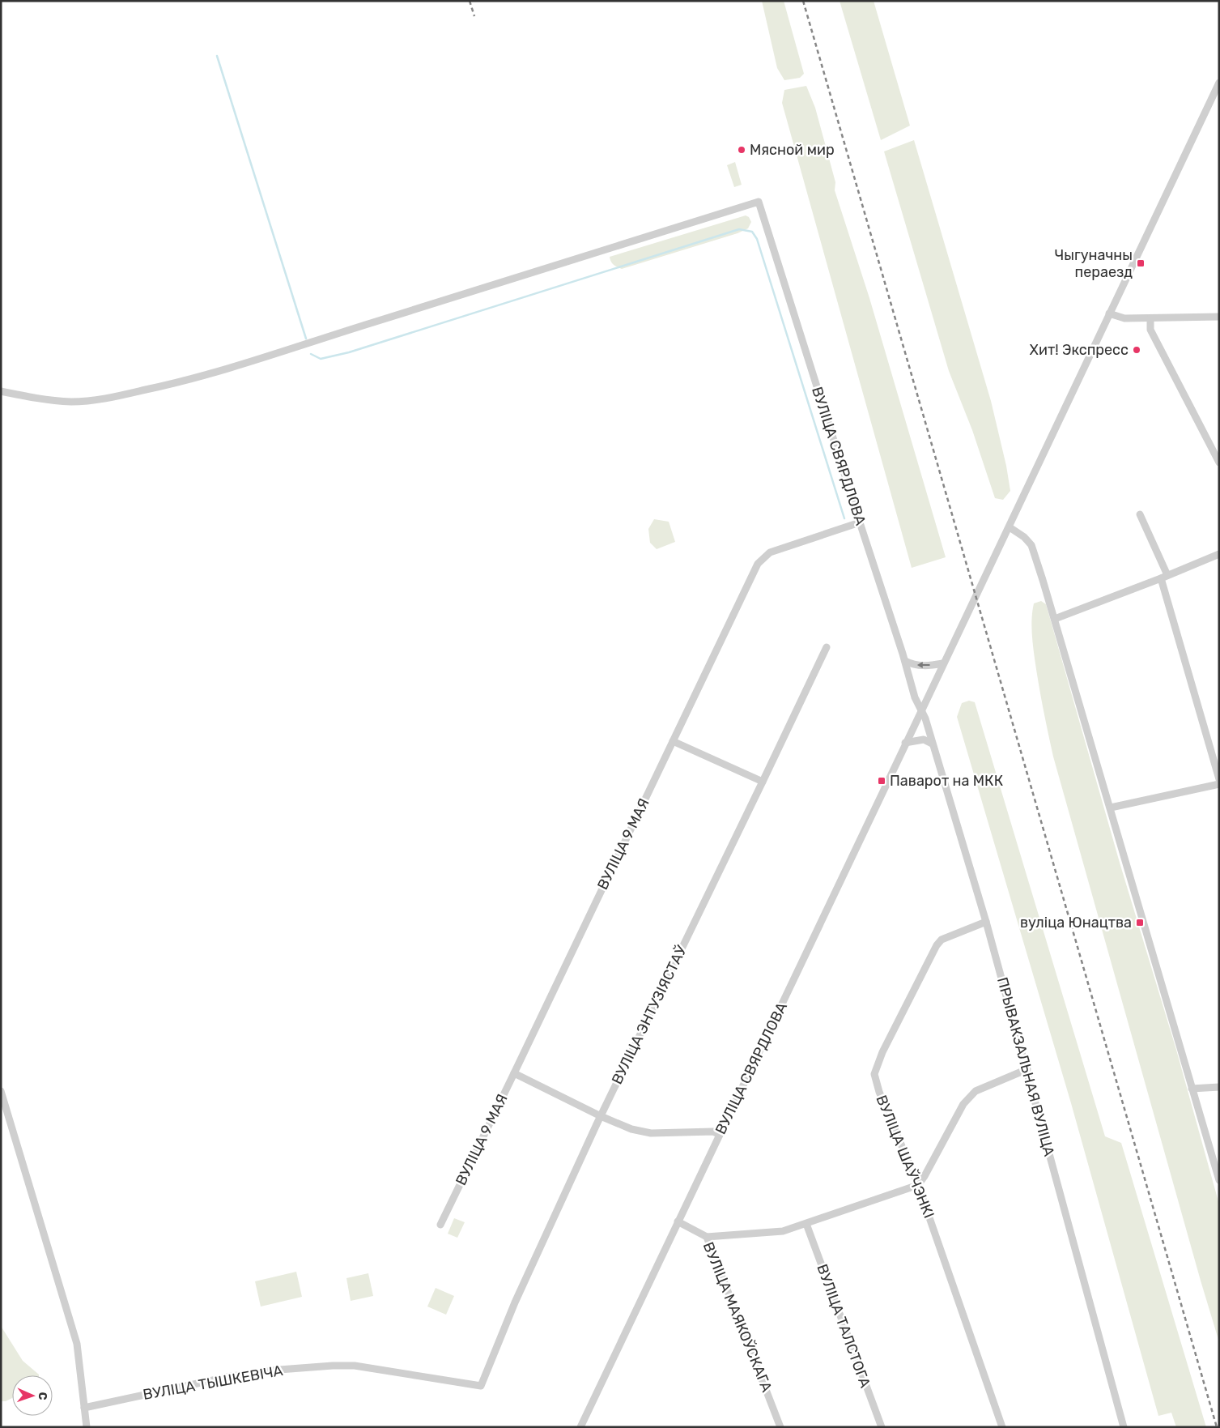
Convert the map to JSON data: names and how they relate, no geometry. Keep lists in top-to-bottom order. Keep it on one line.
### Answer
{"streets":{"street":["ВУЛІЦА СВЯРДЛОВА","ВУЛІЦА 9 МАЯ","ВУЛІЦА ЭНТУЗІЯСТАЎ","ПРЫВАКЗАЛЬНАЯ ВУЛІЦА","ВУЛІЦА ШАЎЧЭНКІ","ВУЛІЦА МАЯКОЎСКАГА","ВУЛІЦА ТАЛСТОГА","ВУЛІЦА ТЫШКЕВІЧА"]},"crossings":[["ВУЛІЦА СВЯРДЛОВА","ВУЛІЦА 9 МАЯ"],["ВУЛІЦА СВЯРДЛОВА","ПРЫВАКЗАЛЬНАЯ ВУЛІЦА"],["ВУЛІЦА СВЯРДЛОВА","ВУЛІЦА МАЯКОЎСКАГА"],["ВУЛІЦА ЭНТУЗІЯСТАЎ","ВУЛІЦА ТЫШКЕВІЧА"],["ПРЫВАКЗАЛЬНАЯ ВУЛІЦА","ВУЛІЦА ШАЎЧЭНКІ"]],"places":{"other":["Мясной мир","Хит! Экспресс"],"transit":["Чыгуначны пераезд","Паварот на МКК","вуліца Юнацтва"]},"north":"right"}
